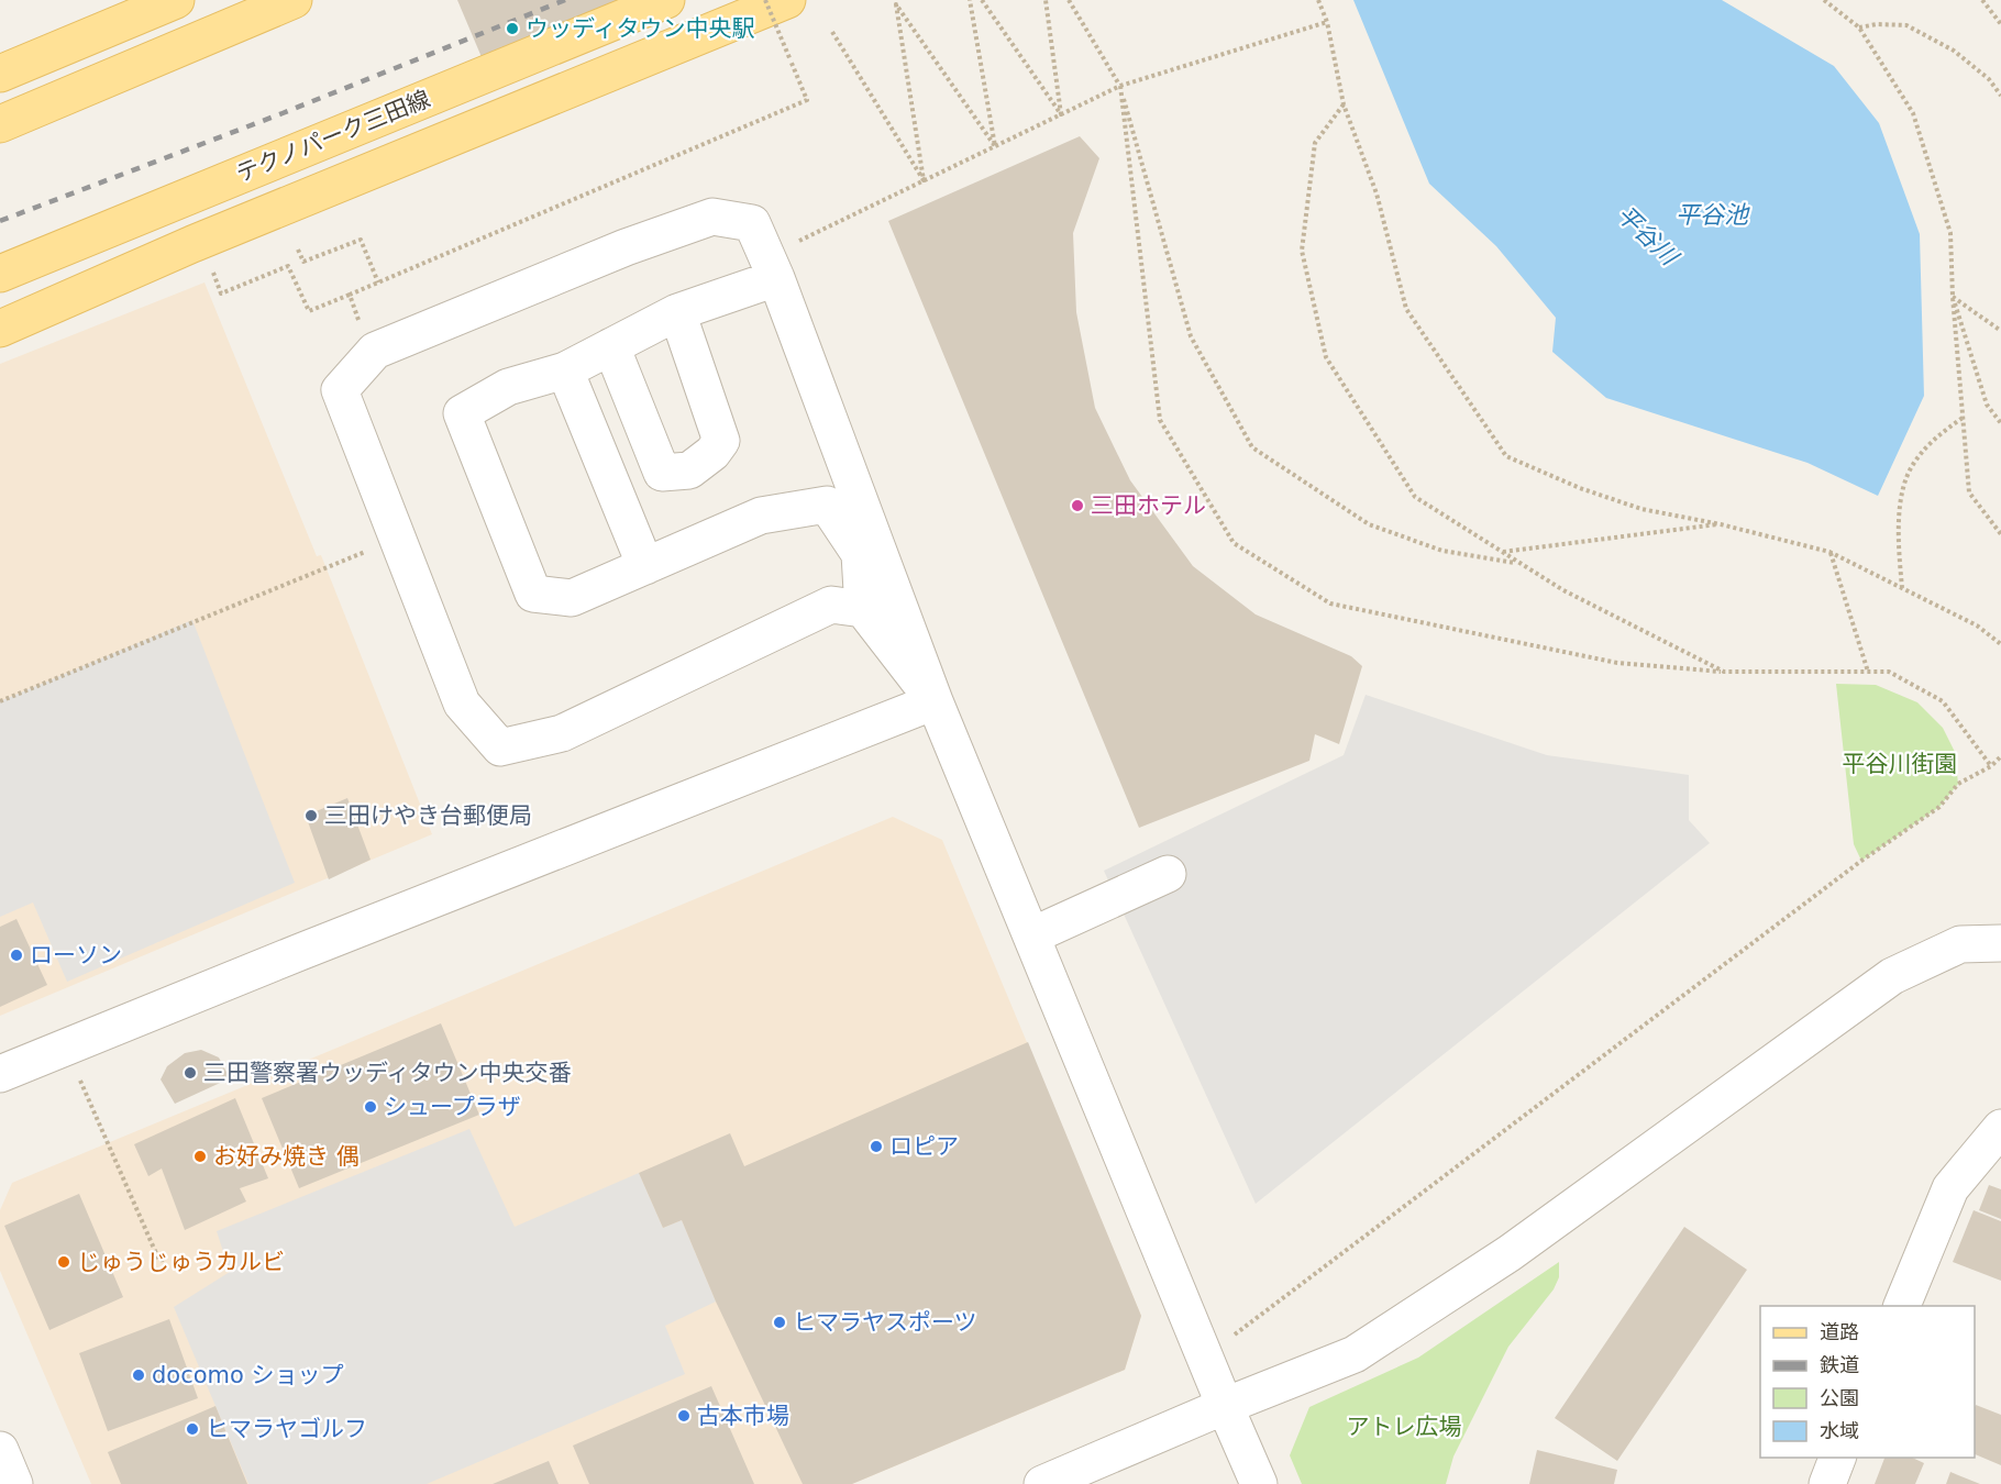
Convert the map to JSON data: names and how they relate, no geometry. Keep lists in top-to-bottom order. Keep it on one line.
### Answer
{"streets":{"main road":["テクノパーク三田線"]},"water":["平谷池","平谷川"],"parks":["平谷川街園","アトレ広場"],"places":["ウッディタウン中央駅","三田ホテル","三田けやき台郵便局","ローソン","三田警察署ウッディタウン中央交番","シュープラザ","ロピア","お好み焼き 偶","じゅうじゅうカルビ","ヒマラヤスポーツ","docomo ショップ","古本市場","ヒマラヤゴルフ"],"legend":["道路","鉄道","公園","水域"]}
